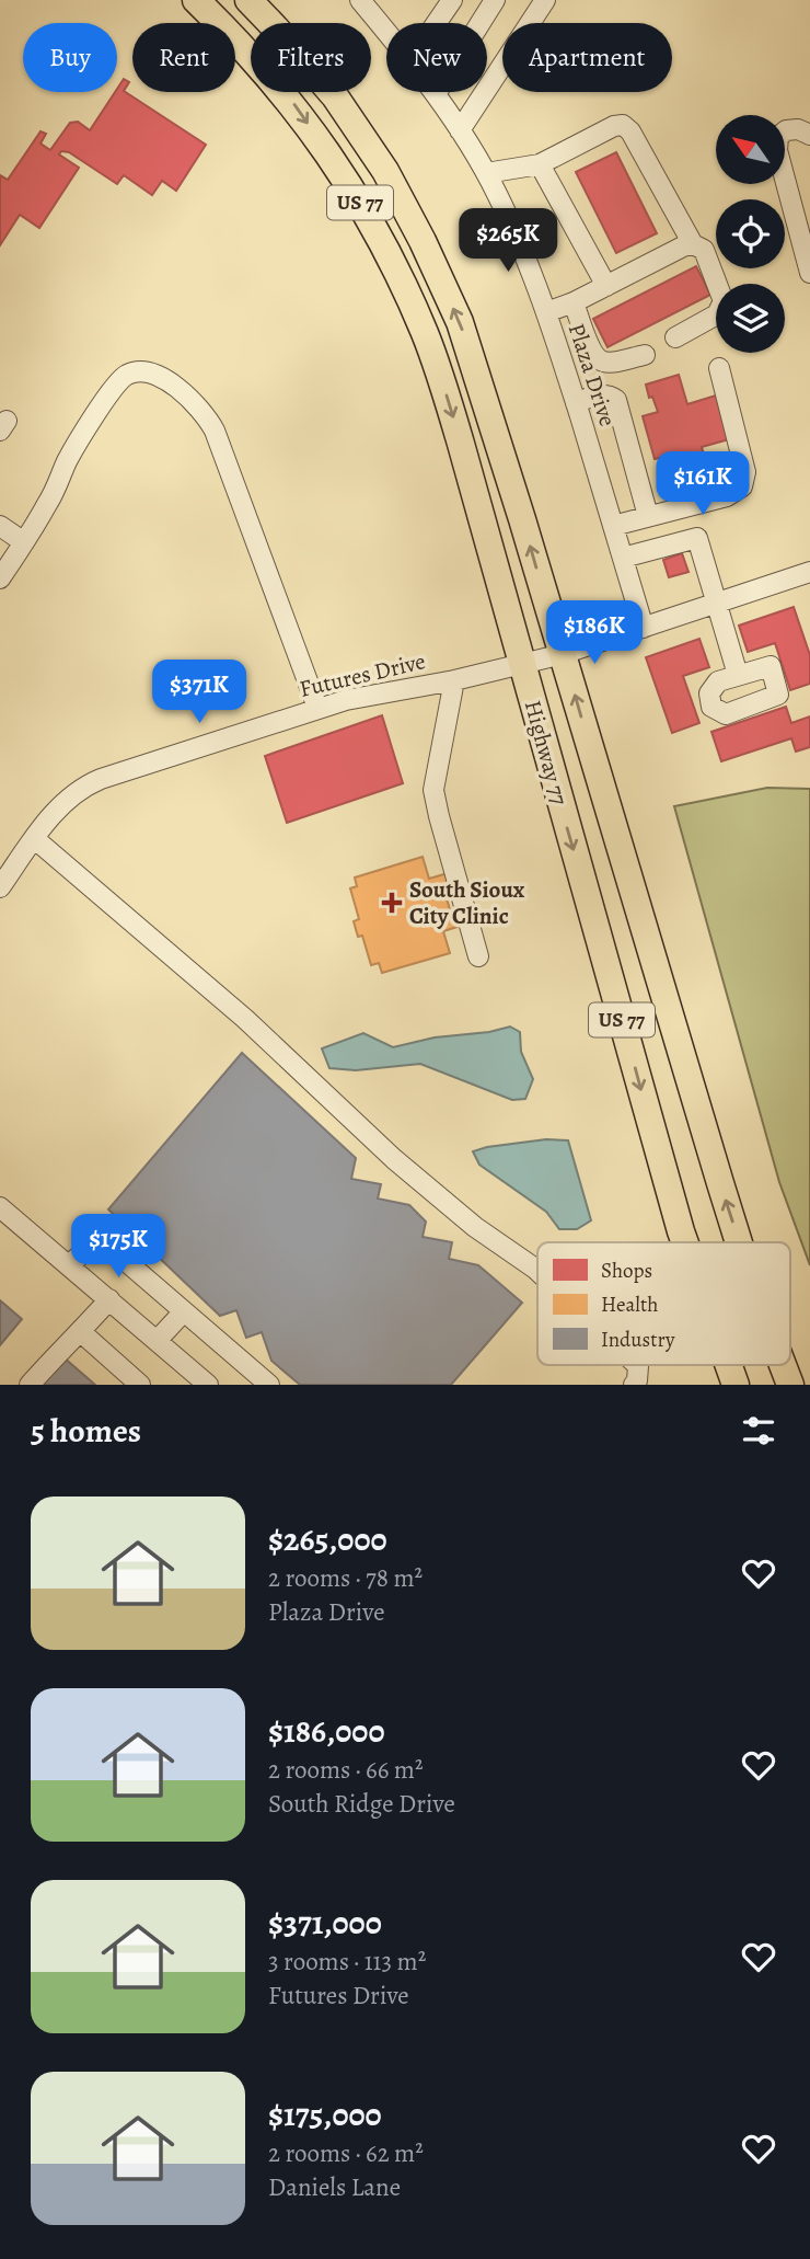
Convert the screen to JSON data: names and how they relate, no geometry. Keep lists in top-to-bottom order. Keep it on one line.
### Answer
{"streets":{"highway":["US 77","Highway 77"],"street":["Plaza Drive","Futures Drive"]},"crossings":[["Plaza Drive","Futures Drive"],["Futures Drive","Highway 77"]],"places":{"health":["South Sioux City Clinic"]},"legend":["Shops","Health","Industry"],"north":"top left","page":{"chip":["Buy","Rent","Filters","New","Apartment"],"price":["$265K","$161K","$186K","$371K","$175K"],"heading":"5 homes","list":[{"name":"$265,000","note":"2 rooms · 78 m² · Plaza Drive"},{"name":"$186,000","note":"2 rooms · 66 m² · South Ridge Drive"},{"name":"$371,000","note":"3 rooms · 113 m² · Futures Drive"},{"name":"$175,000","note":"2 rooms · 62 m² · Daniels Lane"}]}}
